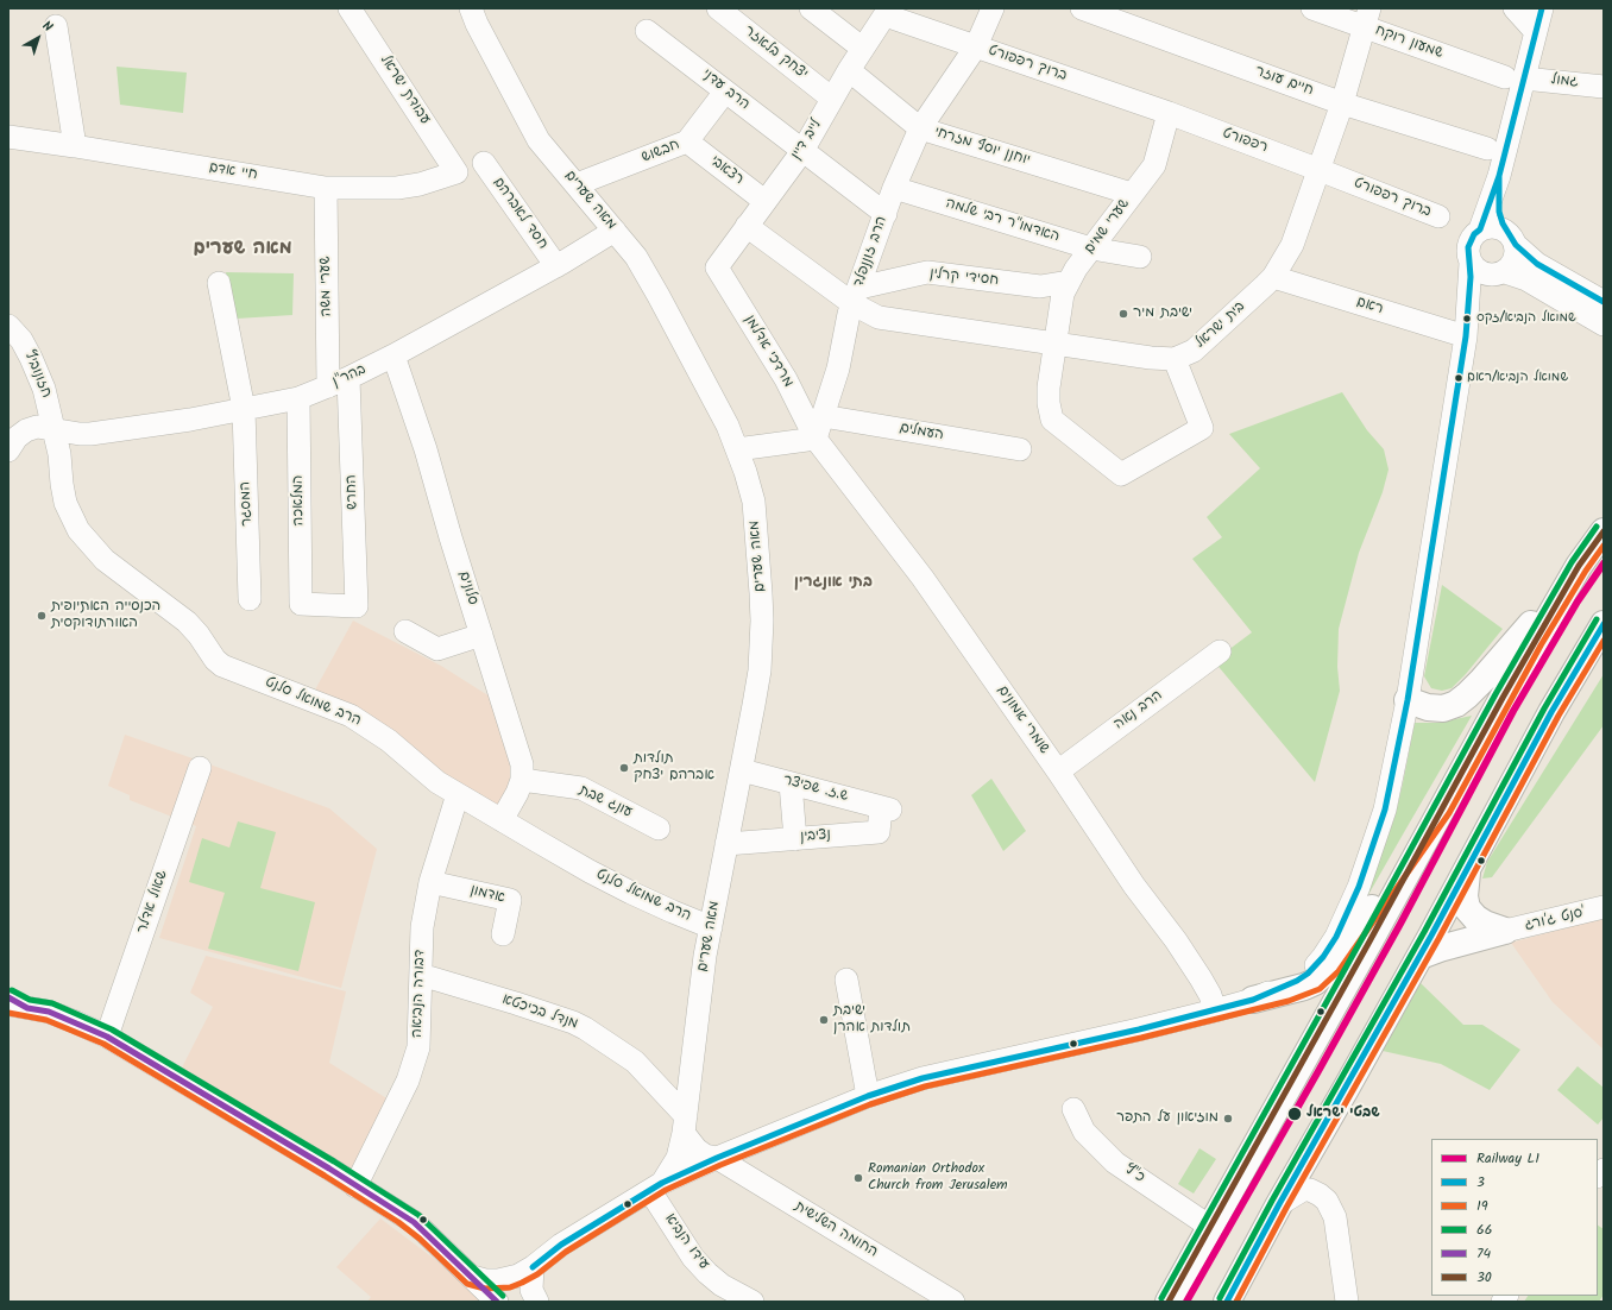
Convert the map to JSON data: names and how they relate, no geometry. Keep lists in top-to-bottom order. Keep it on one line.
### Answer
{"streets":{"street":["שמעון רוקח","יצחק בלאזר","ברוך רפפורט","חיים עוזר","גמול","עבודת ישראל","הרב עדני","לייב דיין","רפפורט","יוחנן יוסף מזרחי","חבשוש","רצאבי","חיי אדם","מאה שערים","חסד לאברהם","האדמו\"ר רבי שלמה","שערי שמים","הרב זוננפלד","חסידי קרלין","שערי משה","ראם","בית ישראל","מרדכי אדלמן","חזונוביץ","בהר\"ן","העמלים","החרש","המלאכה","המסגר","סלונים","הרב שמואל סלנט","הרב נאה","שומרי אמונים","ש.ז. שפיצר","עונג שבת","נציבין","אדמון","שאול אדלר","סנט ג'ורג'","דבורה הנביאה","מנדל בכיכטא","כ\"ץ","החומה השלישית","עידו הנביא"]},"crossings":[["שמעון רוקח","גמול"],["שמעון רוקח","בית ישראל"],["יצחק בלאזר","לייב דיין"],["ברוך רפפורט","לייב דיין"],["ברוך רפפורט","רפפורט"],["ברוך רפפורט","שערי שמים"],["ברוך רפפורט","הרב זוננפלד"],["ברוך רפפורט","בית ישראל"],["חיים עוזר","בית ישראל"],["עבודת ישראל","חיי אדם"],["הרב עדני","לייב דיין"],["הרב עדני","חבשוש"],["הרב עדני","הרב זוננפלד"],["לייב דיין","יוחנן יוסף מזרחי"],["לייב דיין","רצאבי"],["לייב דיין","מרדכי אדלמן"],["רפפורט","שערי שמים"],["רפפורט","בית ישראל"],["יוחנן יוסף מזרחי","שערי שמים"],["יוחנן יוסף מזרחי","הרב זוננפלד"],["חבשוש","רצאבי"],["חבשוש","מאה שערים"],["חיי אדם","שערי משה"],["מאה שערים","בהר\"ן"],["מאה שערים","הרב שמואל סלנט"],["מאה שערים","ש.ז. שפיצר"],["מאה שערים","נציבין"],["מאה שערים","מנדל בכיכטא"],["מאה שערים","עידו הנביא"],["חסד לאברהם","בהר\"ן"],["האדמו\"ר רבי שלמה","שערי שמים"],["האדמו\"ר רבי שלמה","הרב זוננפלד"],["שערי שמים","חסידי קרלין"],["שערי שמים","בית ישראל"],["הרב זוננפלד","חסידי קרלין"],["הרב זוננפלד","בית ישראל"],["הרב זוננפלד","מרדכי אדלמן"],["הרב זוננפלד","העמלים"],["הרב זוננפלד","שומרי אמונים"],["חסידי קרלין","בית ישראל"],["שערי משה","בהר\"ן"],["ראם","בית ישראל"],["מרדכי אדלמן","שומרי אמונים"],["חזונוביץ","בהר\"ן"],["חזונוביץ","הרב שמואל סלנט"],["בהר\"ן","החרש"],["בהר\"ן","המלאכה"],["בהר\"ן","המסגר"],["בהר\"ן","סלונים"],["בהר\"ן","הרב שמואל סלנט"],["החרש","המלאכה"],["סלונים","הרב שמואל סלנט"],["סלונים","עונג שבת"],["הרב שמואל סלנט","דבורה הנביאה"],["הרב נאה","שומרי אמונים"],["ש.ז. שפיצר","נציבין"],["אדמון","דבורה הנביאה"],["דבורה הנביאה","מנדל בכיכטא"]],"districts":["מאה שערים","בתי אונגרין"],"places":["ישיבת מיר","שמואל הנביא/זקס","שמואל הנביא/ראם","הכנסייה האתיופית האורתודוקסית","תולדות אברהם יצחק","ישיבת תולדות אהרן","שבטי ישראל","מוזיאון על התפר","Romanian Orthodox Church from Jerusalem"],"lines":["transit line 3","transit line 66","transit line 30","transit line 19","rail line L1","transit line 74"],"legend":["Railway L1","3","19","66","74","30"],"north":"top right"}
